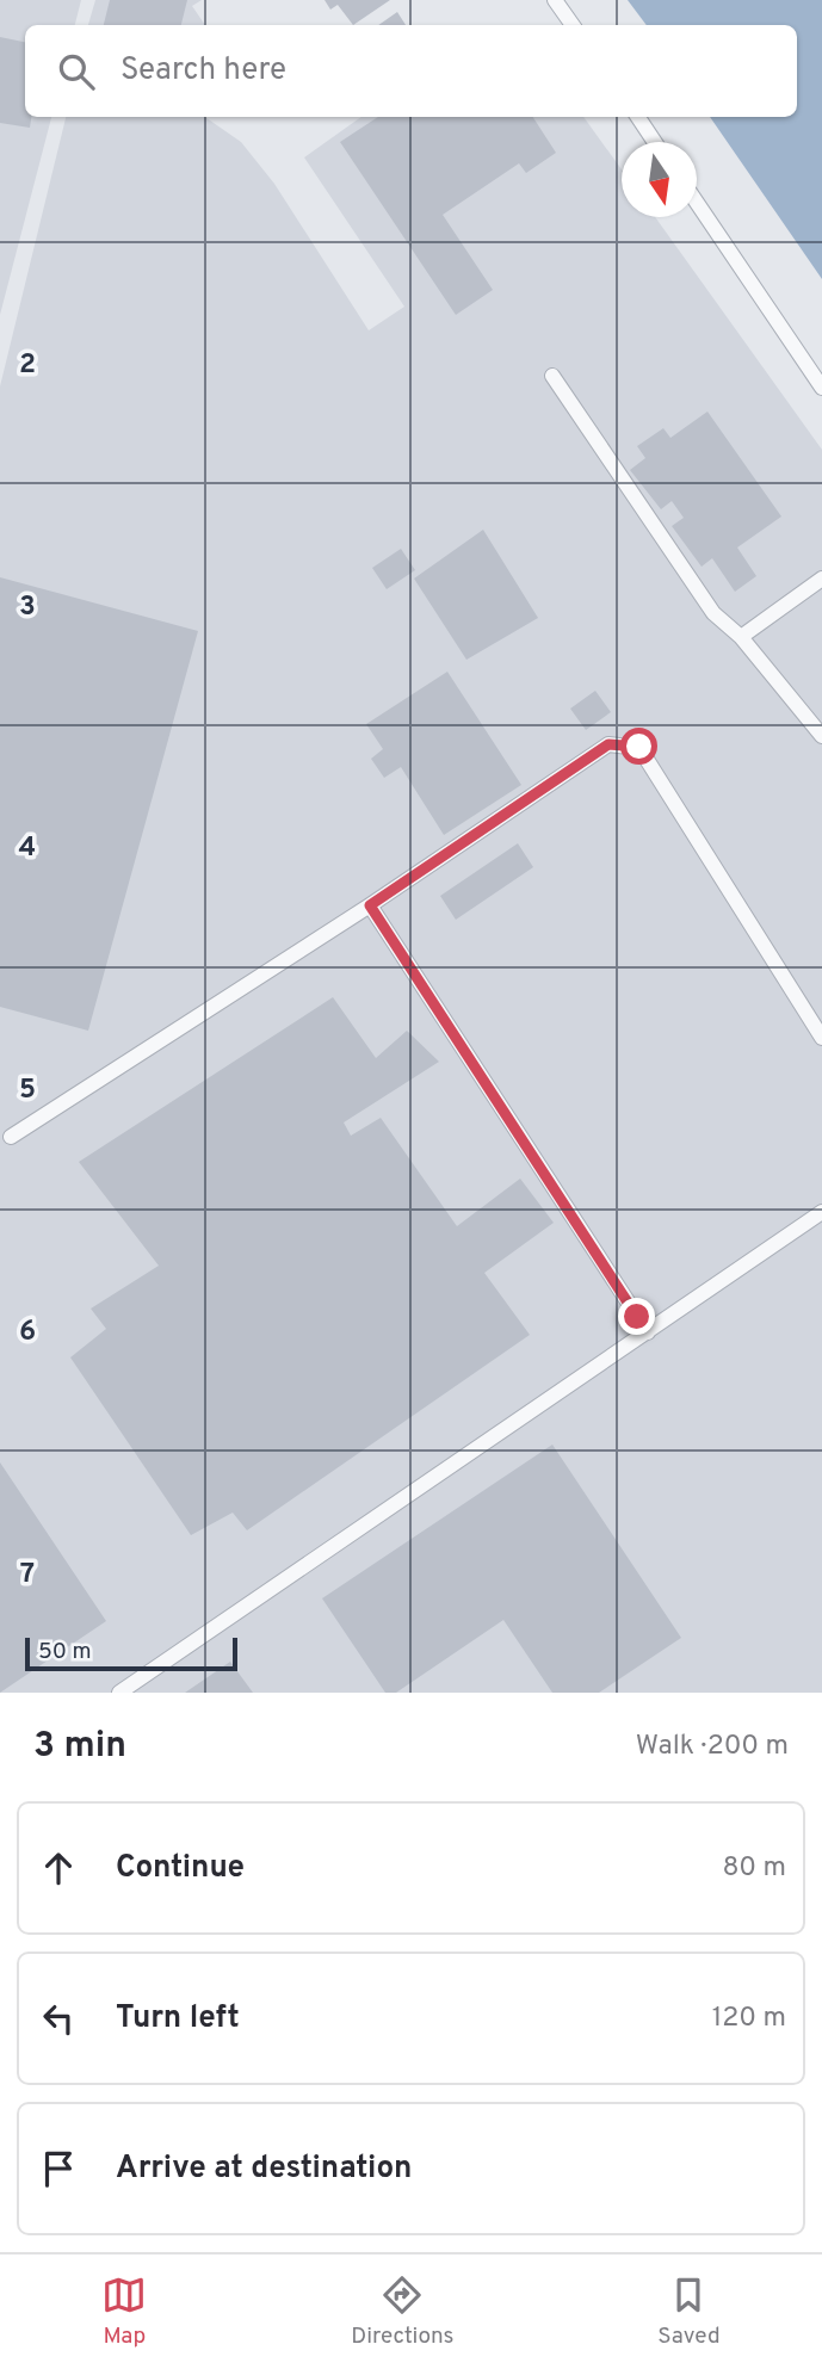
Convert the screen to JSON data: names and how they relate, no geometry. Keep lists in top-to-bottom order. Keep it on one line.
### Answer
{"scale_bar":"50 m","north":"bottom","page":{"search":"Search here","scale":"50 m","heading":["3 min","Walk · 200 m"],"list":[["Continue","80 m"],["Turn left","120 m"],"Arrive at destination"],"nav":["Map","Directions","Saved"]},"grid":{"rows":["2","3","4","5","6","7"]}}
